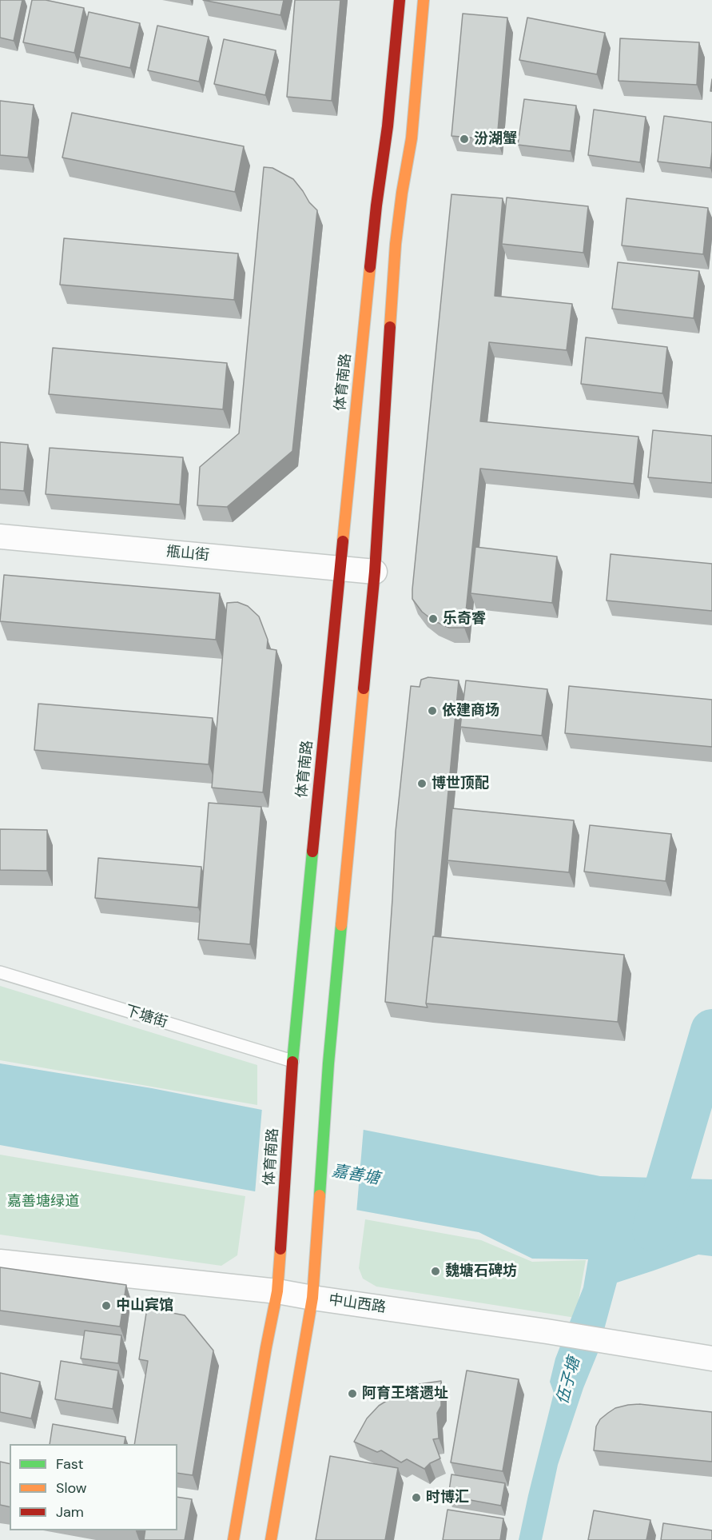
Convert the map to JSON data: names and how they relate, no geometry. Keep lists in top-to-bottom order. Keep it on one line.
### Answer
{"streets":{"main road":["体育南路"],"street":["甁山街","中山西路"],"lane":["下塘街"]},"crossings":[["体育南路","甁山街"],["体育南路","下塘街"],["体育南路","中山西路"]],"water":["嘉善塘","伍子塘"],"parks":["嘉善塘绿道"],"places":["汾湖蟹","乐奇睿","依建商场","博世顶配","魏塘石碑坊","中山宾馆","阿育王塔遗址","时博汇"],"legend":["Fast","Slow","Jam"]}
